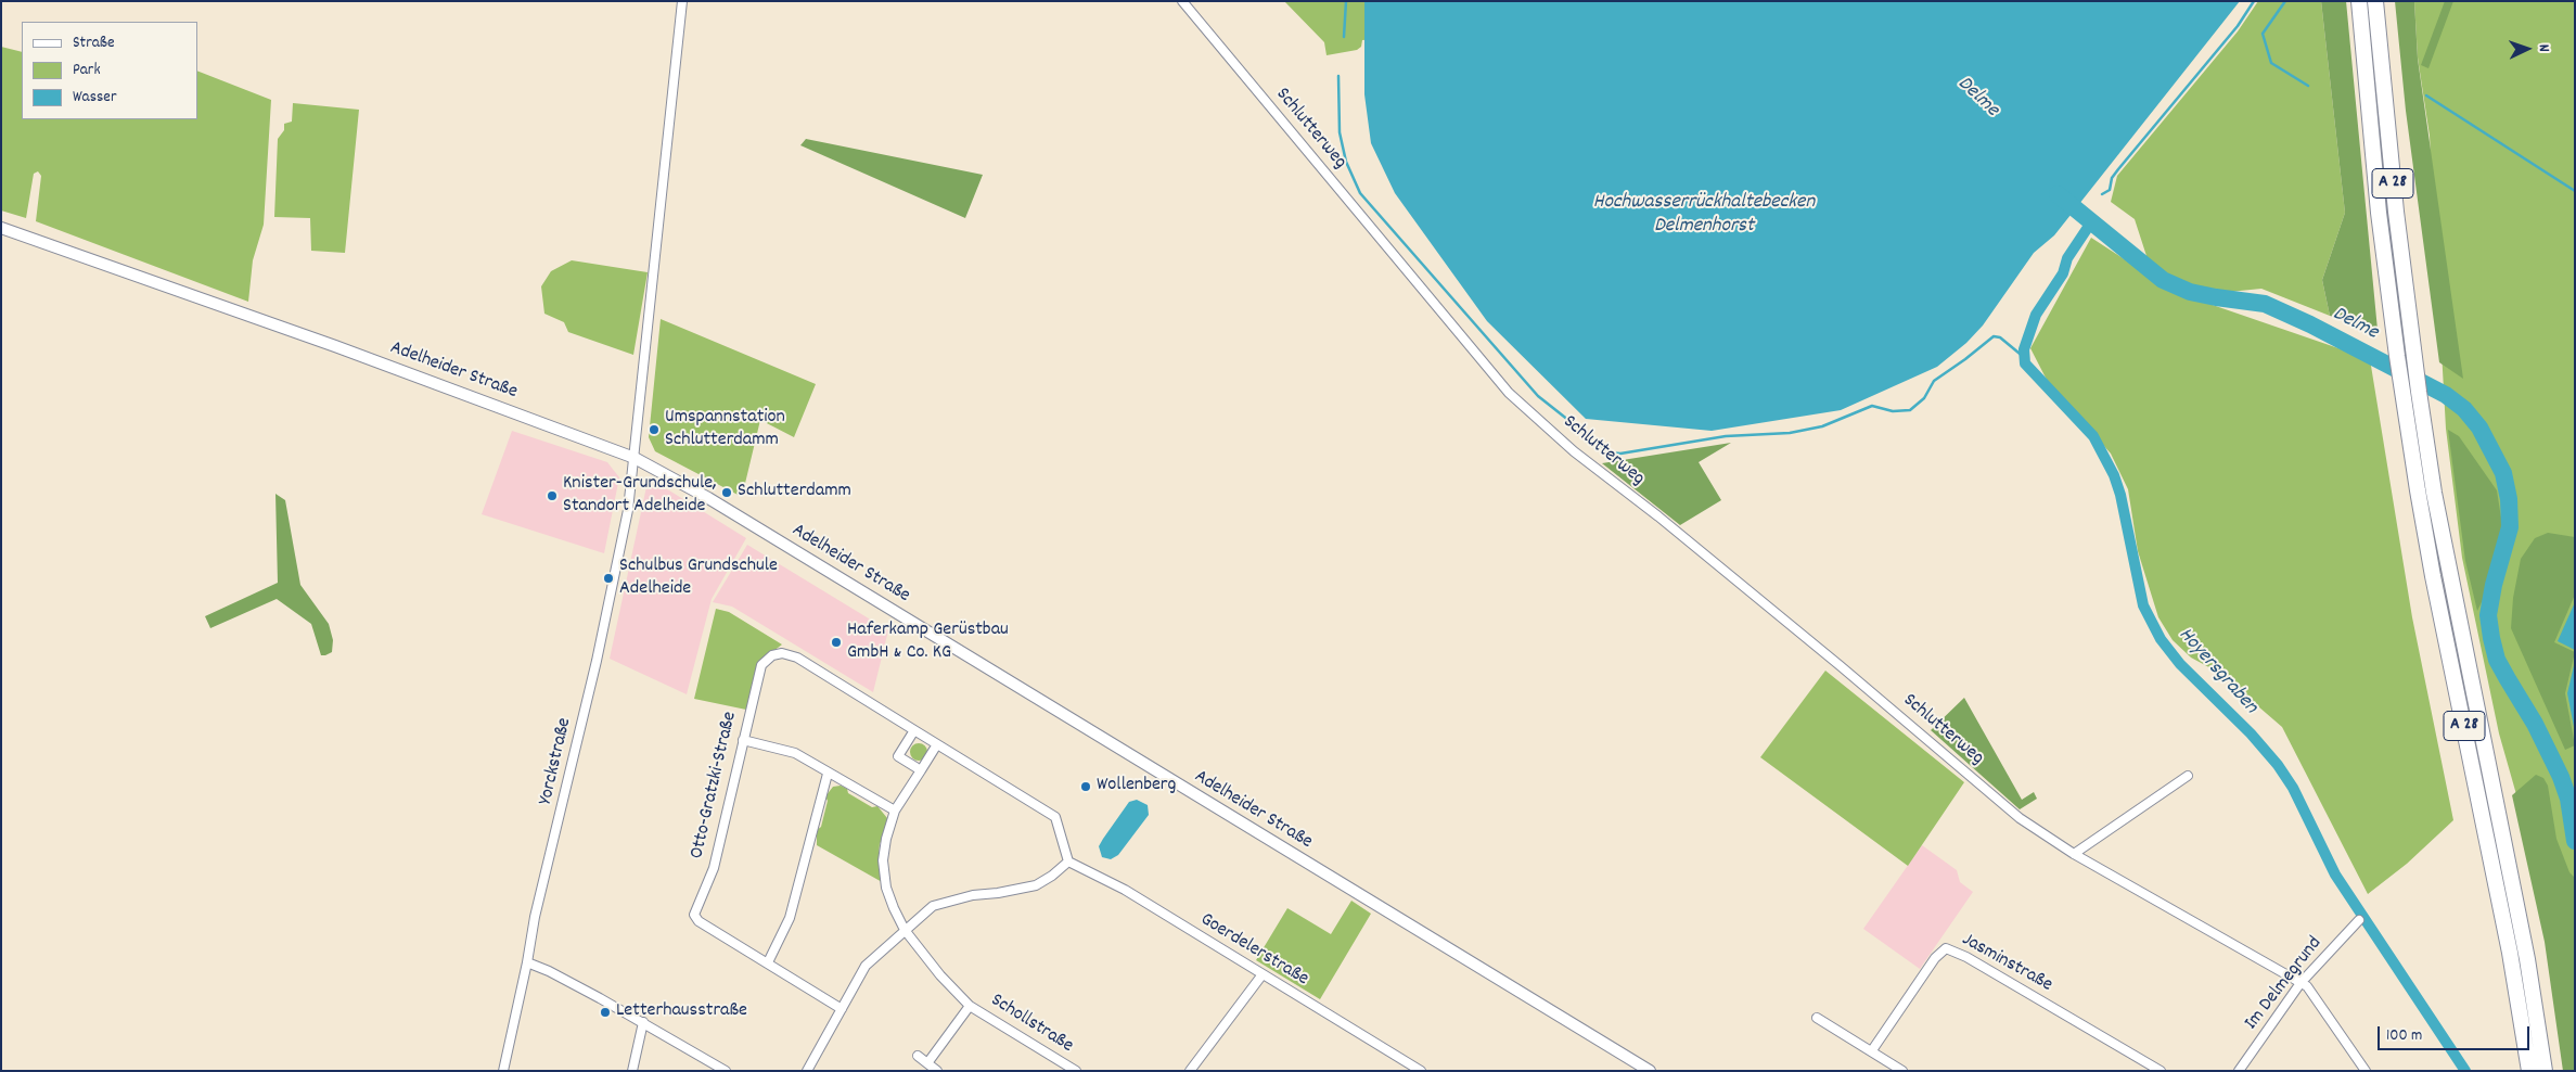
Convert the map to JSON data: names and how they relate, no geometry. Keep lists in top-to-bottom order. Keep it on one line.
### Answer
{"streets":{"highway":["A 28"],"main road":["Adelheider Straße"],"street":["Schlutterweg","Yorckstraße","Otto-Gratzki-Straße","Goerdelerstraße","Jasminstraße","Im Delmegrund","Schollstraße"]},"crossings":[["Schlutterweg","Im Delmegrund"],["Adelheider Straße","Yorckstraße"]],"water":["Delme","Hochwasserrückhaltebecken Delmenhorst","Hoyersgraben"],"places":["Umspannstation Schlutterdamm","Schlutterdamm","Knister-Grundschule, Standort Adelheide","Schulbus Grundschule Adelheide","Haferkamp Gerüstbau GmbH & Co. KG","Wollenberg","Letterhausstraße"],"legend":["Straße","Park","Wasser"],"scale_bar":"100 m","north":"right"}
